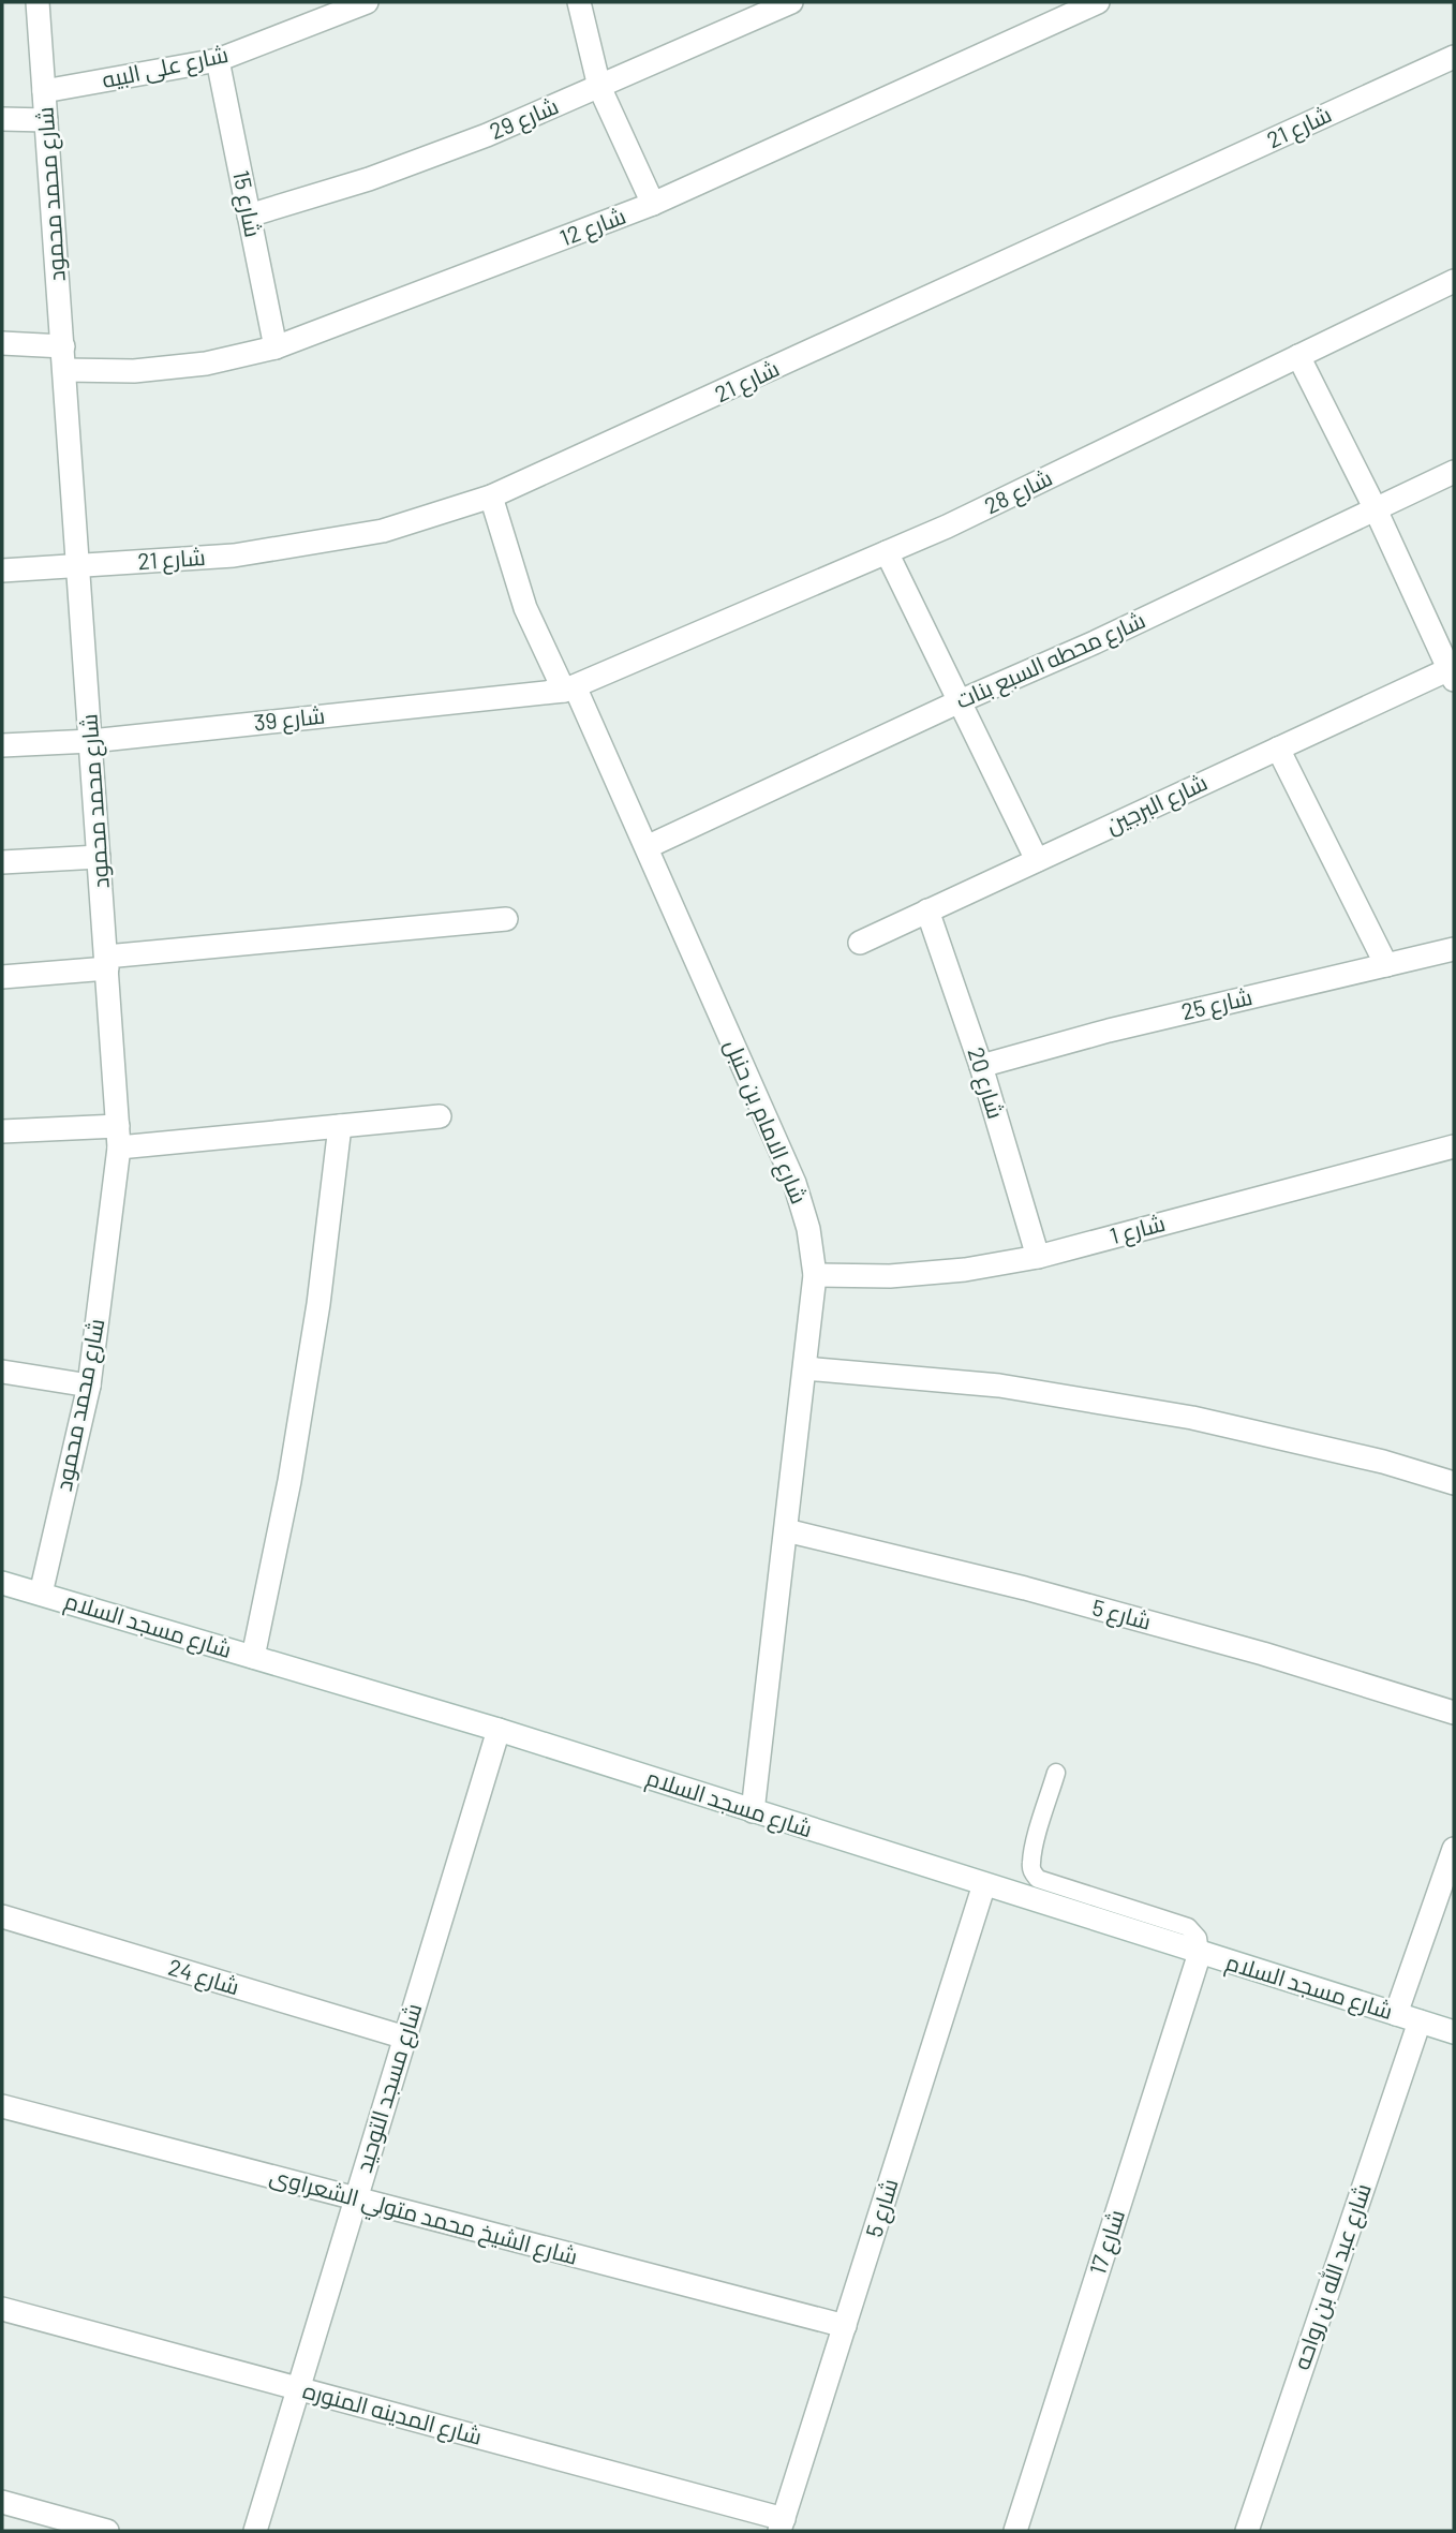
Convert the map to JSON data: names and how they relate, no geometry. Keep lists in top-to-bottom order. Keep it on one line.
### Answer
{"streets":{"street":["شارع على البيه","شارع 29","شارع 21","شارع محمد محمود","شارع 15","شارع 12","شارع 28","شارع محطه السبع بنات","شارع 39","شارع البرجين","شارع 25","شارع 20","شارع الامام بن حنبل","شارع 1","شارع 5","شارع مسجد السلام","شارع 24","شارع مسجد التوحيد","شارع الشيخ محمد متولي الشعراوى","شارع 17","شارع عبد الله بن رواحه","شارع المدينه المنوره"]},"crossings":[["شارع على البيه","شارع محمد محمود"],["شارع على البيه","شارع 15"],["شارع 29","شارع 15"],["شارع 21","شارع محمد محمود"],["شارع 21","شارع الامام بن حنبل"],["شارع محمد محمود","شارع 12"],["شارع محمد محمود","شارع 39"],["شارع محمد محمود","شارع مسجد السلام"],["شارع 15","شارع 12"],["شارع 28","شارع 39"],["شارع 28","شارع الامام بن حنبل"],["شارع محطه السبع بنات","شارع الامام بن حنبل"],["شارع 39","شارع الامام بن حنبل"],["شارع البرجين","شارع 20"],["شارع 25","شارع 20"],["شارع 20","شارع 1"],["شارع الامام بن حنبل","شارع 1"],["شارع الامام بن حنبل","شارع 5"],["شارع الامام بن حنبل","شارع مسجد السلام"],["شارع 5","شارع مسجد السلام"],["شارع 5","شارع الشيخ محمد متولي الشعراوى"],["شارع 5","شارع المدينه المنوره"],["شارع مسجد السلام","شارع مسجد التوحيد"],["شارع مسجد السلام","شارع 17"],["شارع مسجد السلام","شارع عبد الله بن رواحه"],["شارع 24","شارع مسجد التوحيد"],["شارع مسجد التوحيد","شارع الشيخ محمد متولي الشعراوى"],["شارع مسجد التوحيد","شارع المدينه المنوره"]]}
